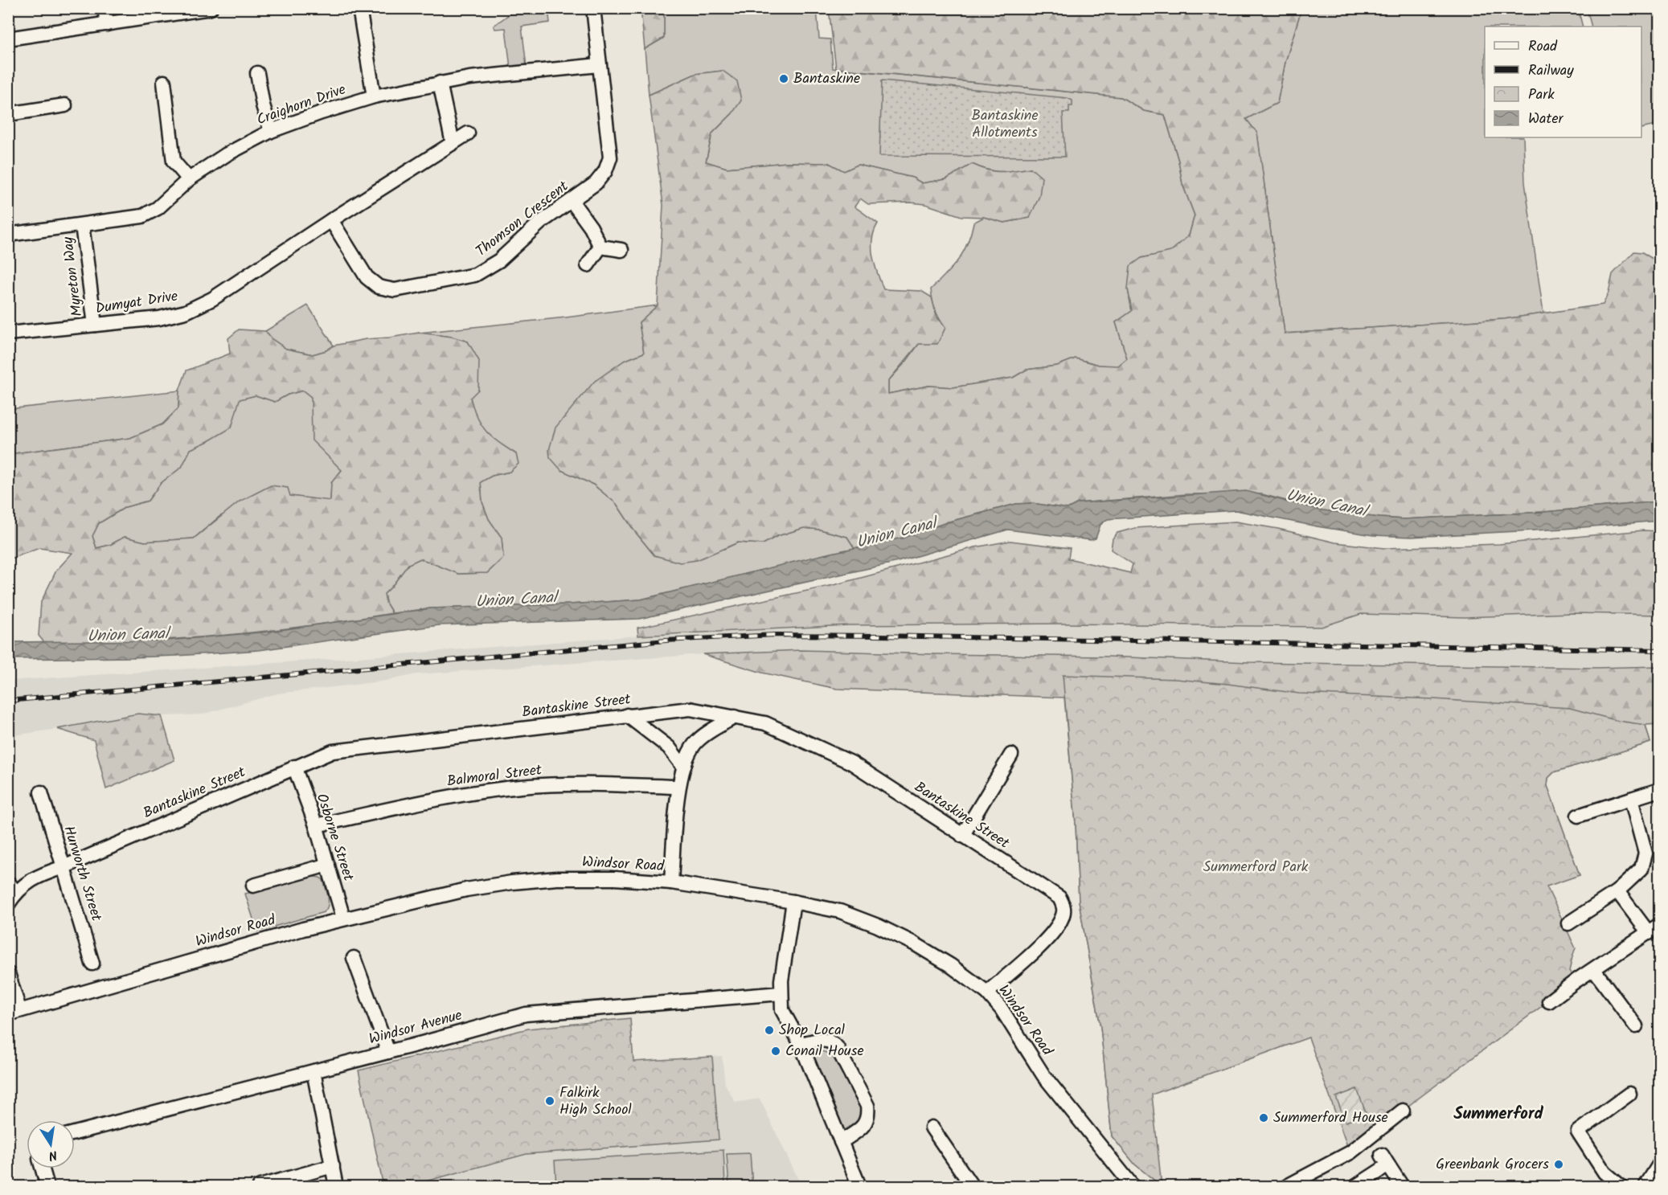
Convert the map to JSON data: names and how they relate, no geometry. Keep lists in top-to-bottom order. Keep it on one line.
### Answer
{"streets":{"street":["Craighorn Drive","Thomson Crescent","Myreton Way","Dumyat Drive","Bantaskine Street","Balmoral Street","Osborne Street","Windsor Road","Hurworth Street","Windsor Avenue"]},"crossings":[["Craighorn Drive","Thomson Crescent"],["Craighorn Drive","Myreton Way"],["Thomson Crescent","Dumyat Drive"],["Myreton Way","Dumyat Drive"],["Bantaskine Street","Osborne Street"],["Bantaskine Street","Windsor Road"],["Bantaskine Street","Hurworth Street"],["Balmoral Street","Osborne Street"],["Osborne Street","Windsor Road"]],"districts":["Summerford"],"water":["Union Canal"],"parks":["Bantaskine Allotments","Summerford Park"],"places":["Bantaskine","Shop Local","Conail House","Falkirk High School","Summerford House","Greenbank Grocers"],"legend":["Road","Railway","Park","Water"],"north":"bottom"}
